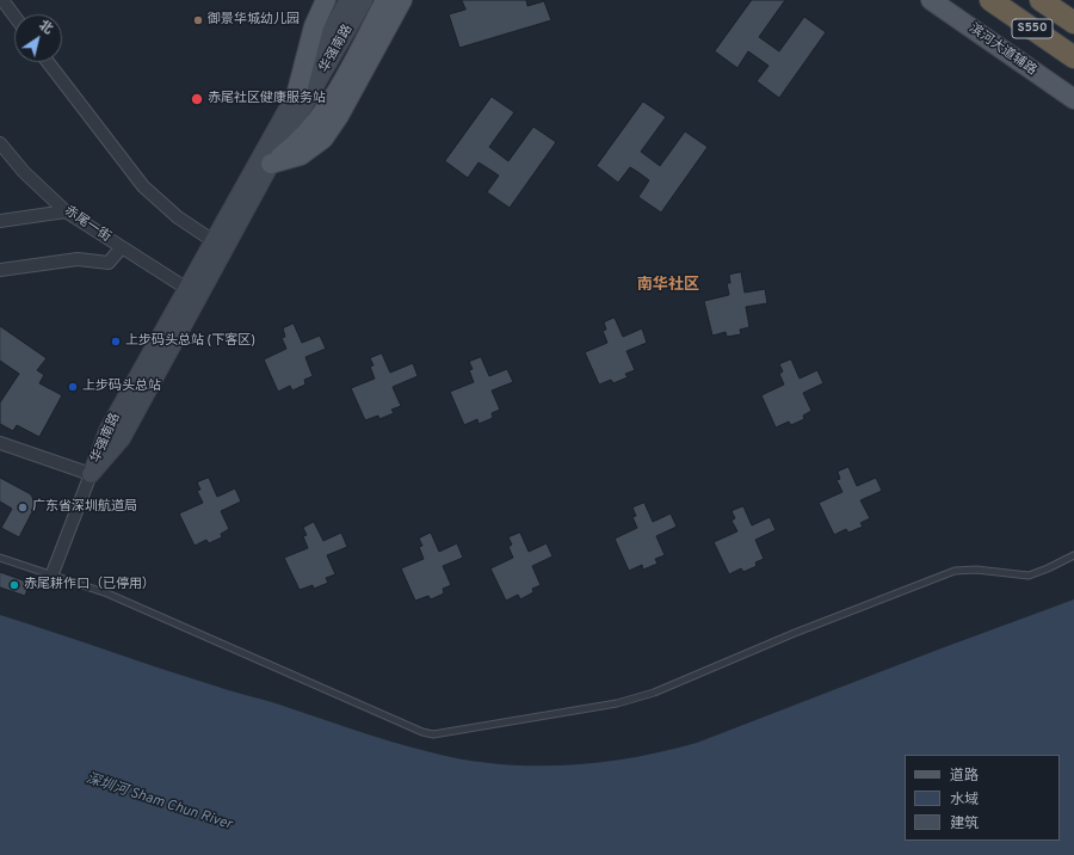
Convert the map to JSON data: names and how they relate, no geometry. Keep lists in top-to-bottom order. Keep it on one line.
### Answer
{"streets":{"highway":["S550"],"main road":["华强南路","滨河大道辅路"],"street":["赤尾一街"]},"crossings":[["华强南路","赤尾一街"]],"districts":["南华社区"],"water":["深圳河 Sham Chun River"],"places":["御景华城幼儿园","赤尾社区健康服务站","上步码头总站 (下客区)","上步码头总站","广东省深圳航道局","赤尾耕作口（已停用）"],"legend":["道路","水域","建筑"],"north":"top right"}
